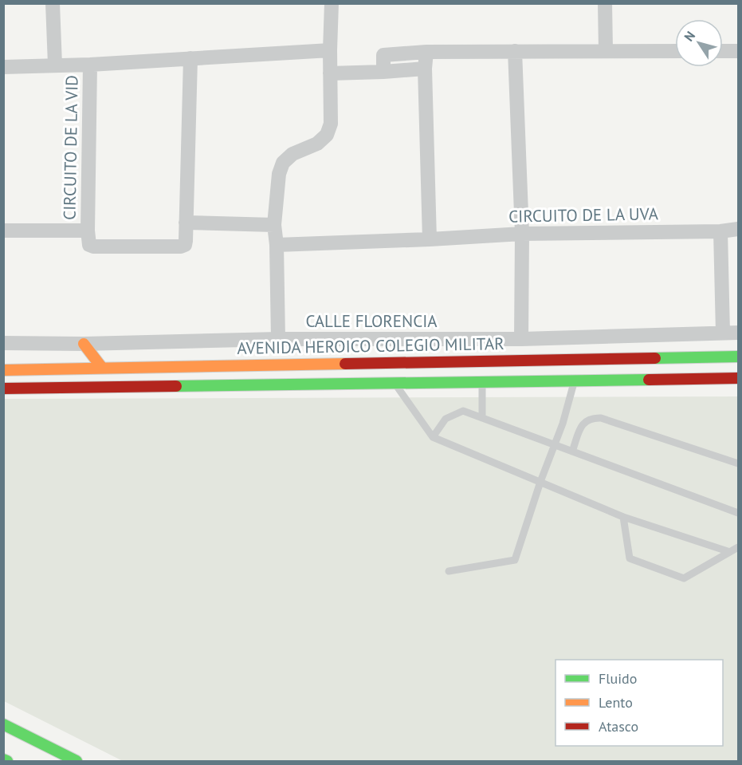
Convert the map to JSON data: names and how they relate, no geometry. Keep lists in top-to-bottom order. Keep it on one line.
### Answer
{"streets":{"street":["CIRCUITO DE LA VID","CIRCUITO DE LA UVA","CALLE FLORENCIA","AVENIDA HEROICO COLEGIO MILITAR"]},"legend":["Fluido","Lento","Atasco"],"north":"top left"}
